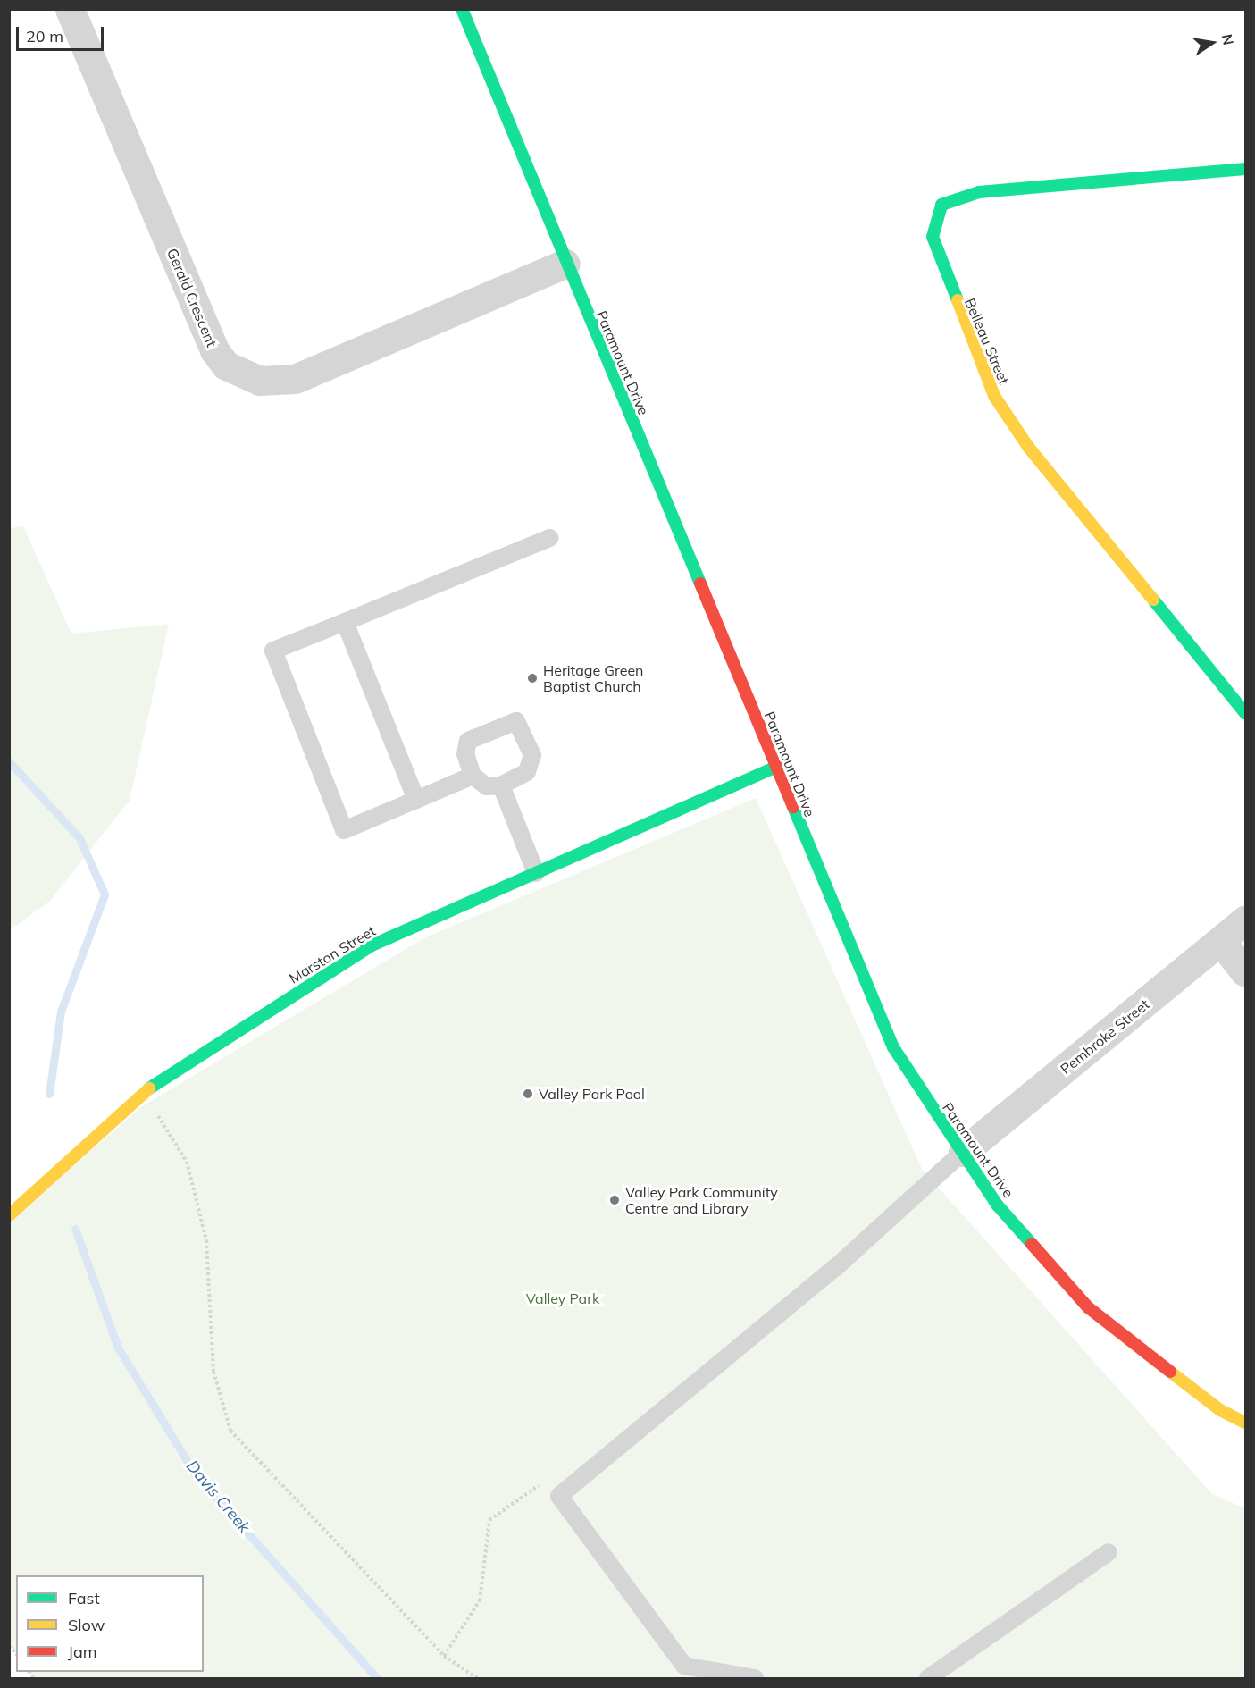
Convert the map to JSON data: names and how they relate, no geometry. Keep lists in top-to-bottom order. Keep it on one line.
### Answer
{"streets":{"street":["Gerald Crescent","Belleau Street","Paramount Drive","Marston Street","Pembroke Street"]},"crossings":[["Gerald Crescent","Paramount Drive"],["Paramount Drive","Marston Street"],["Paramount Drive","Pembroke Street"]],"water":["Davis Creek"],"parks":["Valley Park"],"places":["Heritage Green Baptist Church","Valley Park Pool","Valley Park Community Centre and Library"],"legend":["Fast","Slow","Jam"],"scale_bar":"20 m","north":"right"}
